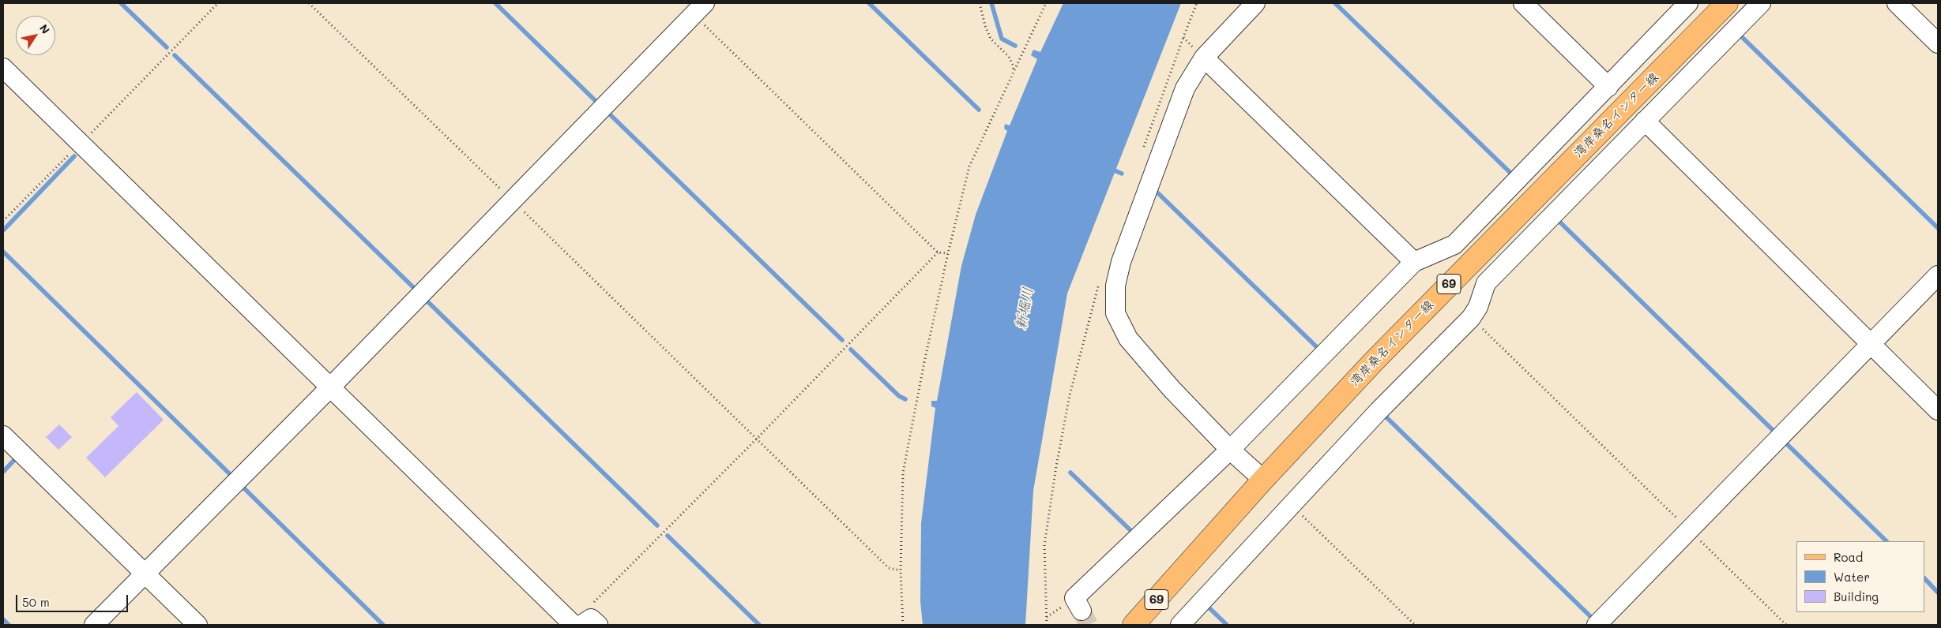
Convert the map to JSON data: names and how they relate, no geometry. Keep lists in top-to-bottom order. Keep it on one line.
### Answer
{"streets":{"main road":["湾岸桑名インター線","69"]},"water":["新堀川"],"legend":["Road","Water","Building"],"scale_bar":"50 m","north":"top right"}
